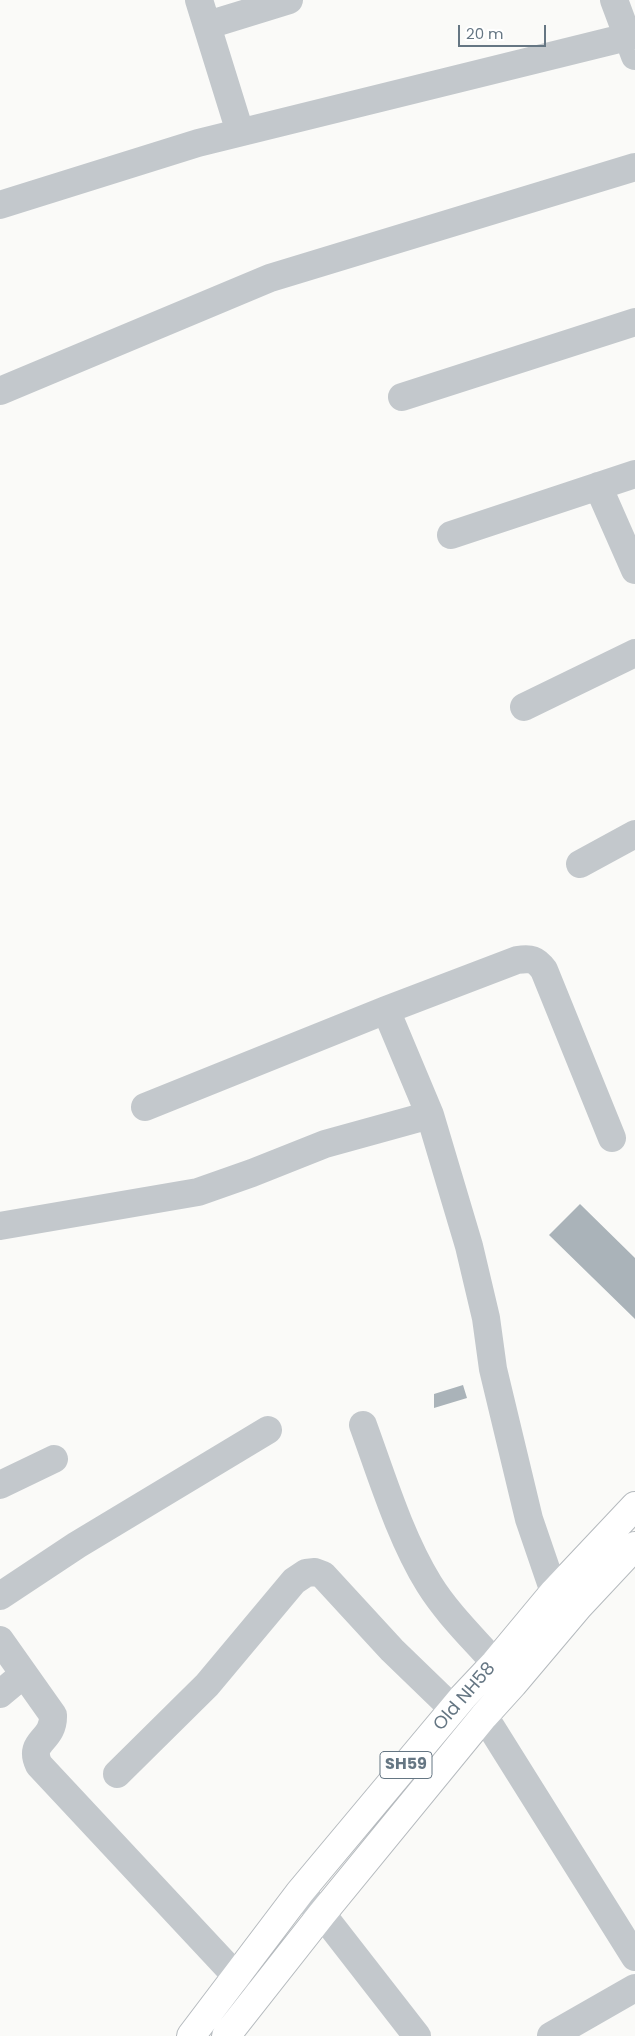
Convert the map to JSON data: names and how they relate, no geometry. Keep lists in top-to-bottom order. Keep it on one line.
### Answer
{"streets":{"main road":["Old NH58","SH59"]},"scale_bar":"20 m"}
